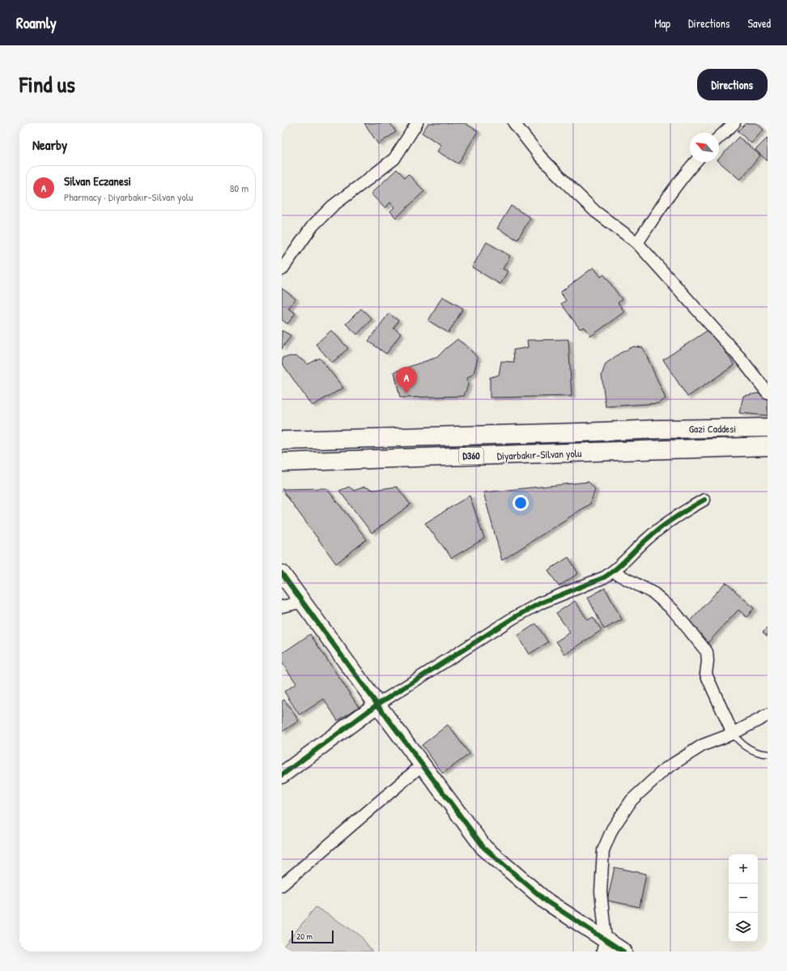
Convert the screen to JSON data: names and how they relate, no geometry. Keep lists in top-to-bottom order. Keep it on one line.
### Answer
{"streets":{"highway":["Gazi Caddesi","Diyarbakır-Silvan yolu","D360"]},"crossings":[["Gazi Caddesi","Diyarbakır-Silvan yolu"]],"scale_bar":"20 m","north":"top left","page":{"header":"Roamly","nav":["Map","Directions","Saved"],"title":"Find us","buttons":"Directions","heading":"Nearby","list":[{"mark":"A","name":"Silvan Eczanesi","note":"Pharmacy · Diyarbakır-Silvan yolu","value":"80 m"}],"pins":"A","map_buttons":["+","−"],"scale":"20 m"}}
